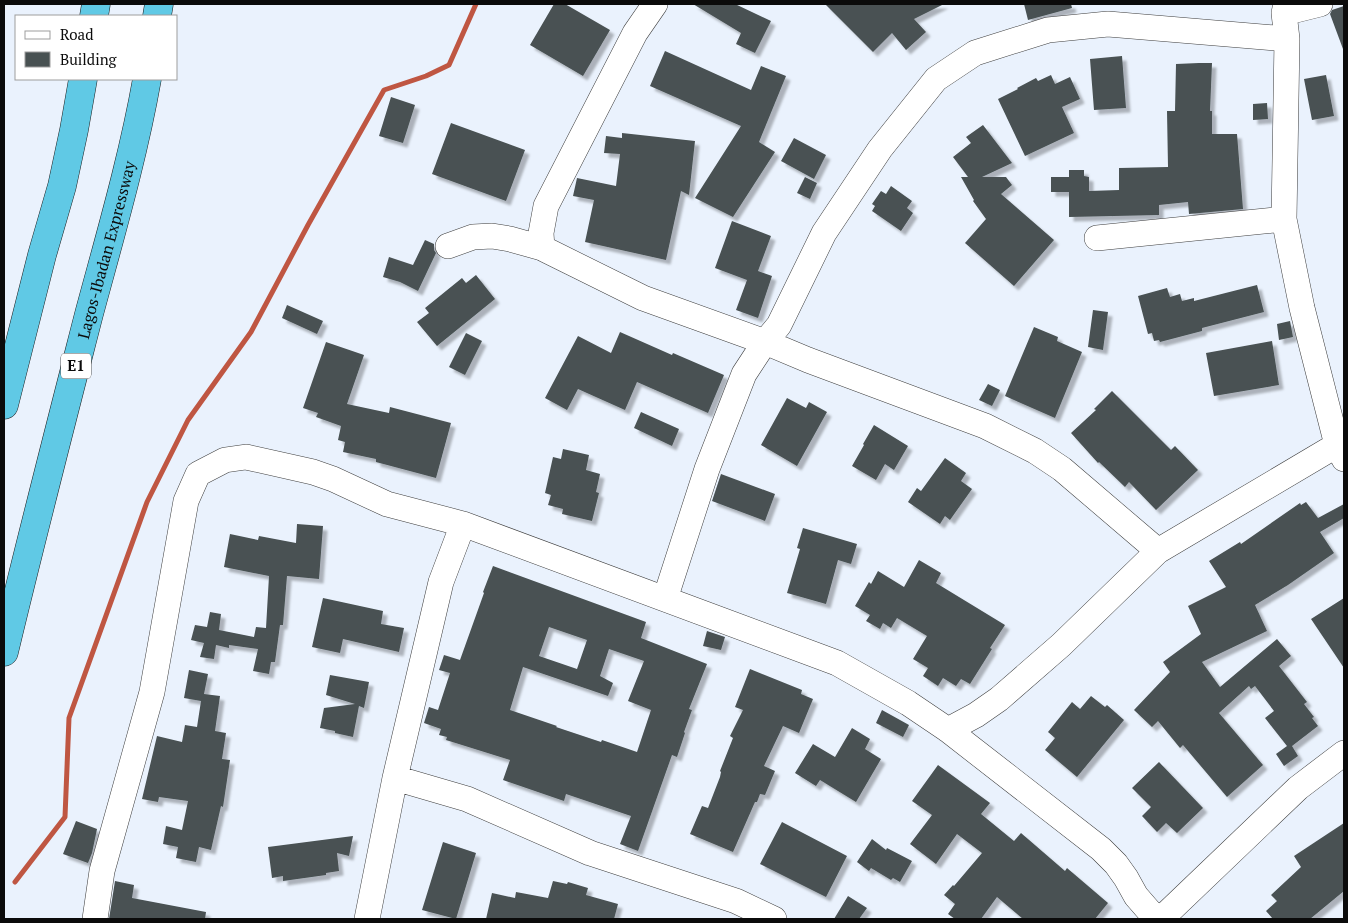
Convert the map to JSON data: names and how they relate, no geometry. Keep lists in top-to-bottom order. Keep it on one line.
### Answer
{"streets":{"highway":["Lagos-Ibadan Expressway","E1"]},"legend":["Road","Building"]}
